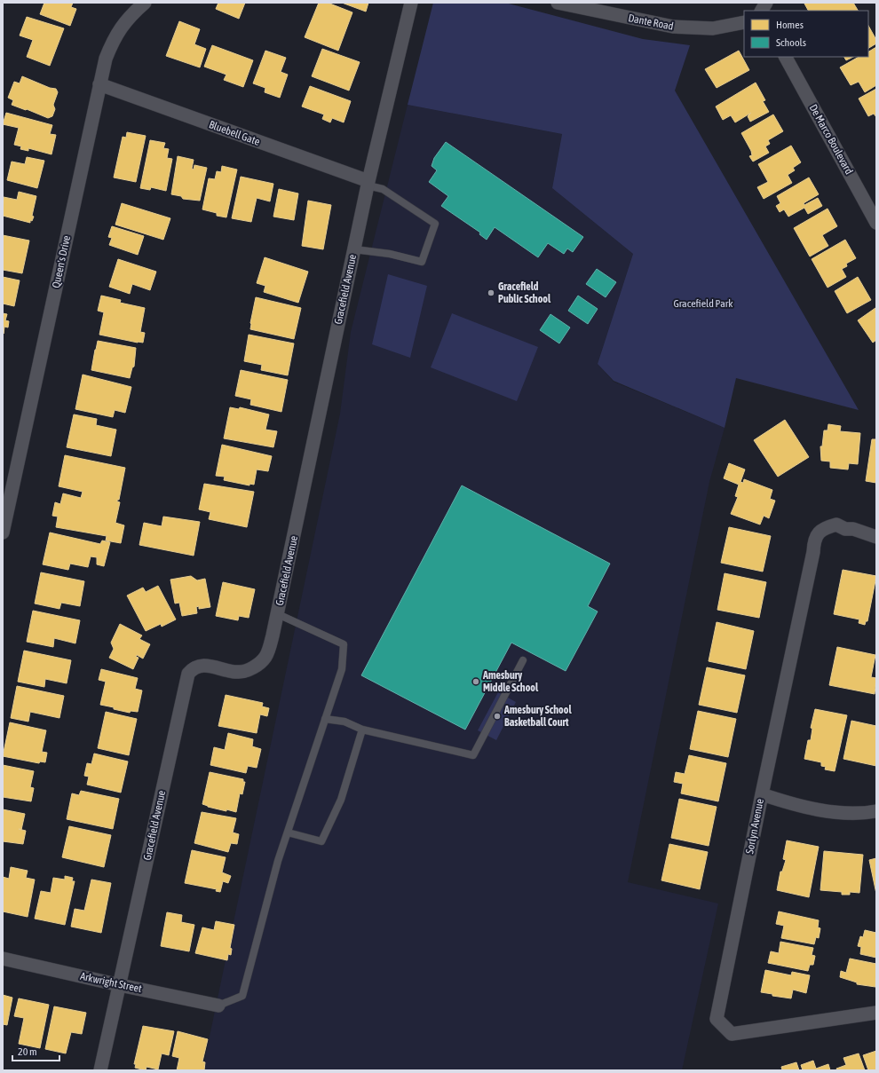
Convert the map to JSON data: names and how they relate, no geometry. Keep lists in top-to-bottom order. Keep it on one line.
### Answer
{"streets":{"street":["Dante Road","Bluebell Gate","De Marco Boulevard","Queen's Drive","Gracefield Avenue","Sorlyn Avenue","Arkwright Street"]},"crossings":[["Bluebell Gate","Queen's Drive"],["Bluebell Gate","Gracefield Avenue"],["Gracefield Avenue","Arkwright Street"]],"parks":["Gracefield Park"],"places":["Gracefield Public School","Amesbury Middle School","Amesbury School Basketball Court"],"legend":["Homes","Schools"],"scale_bar":"20 m"}
